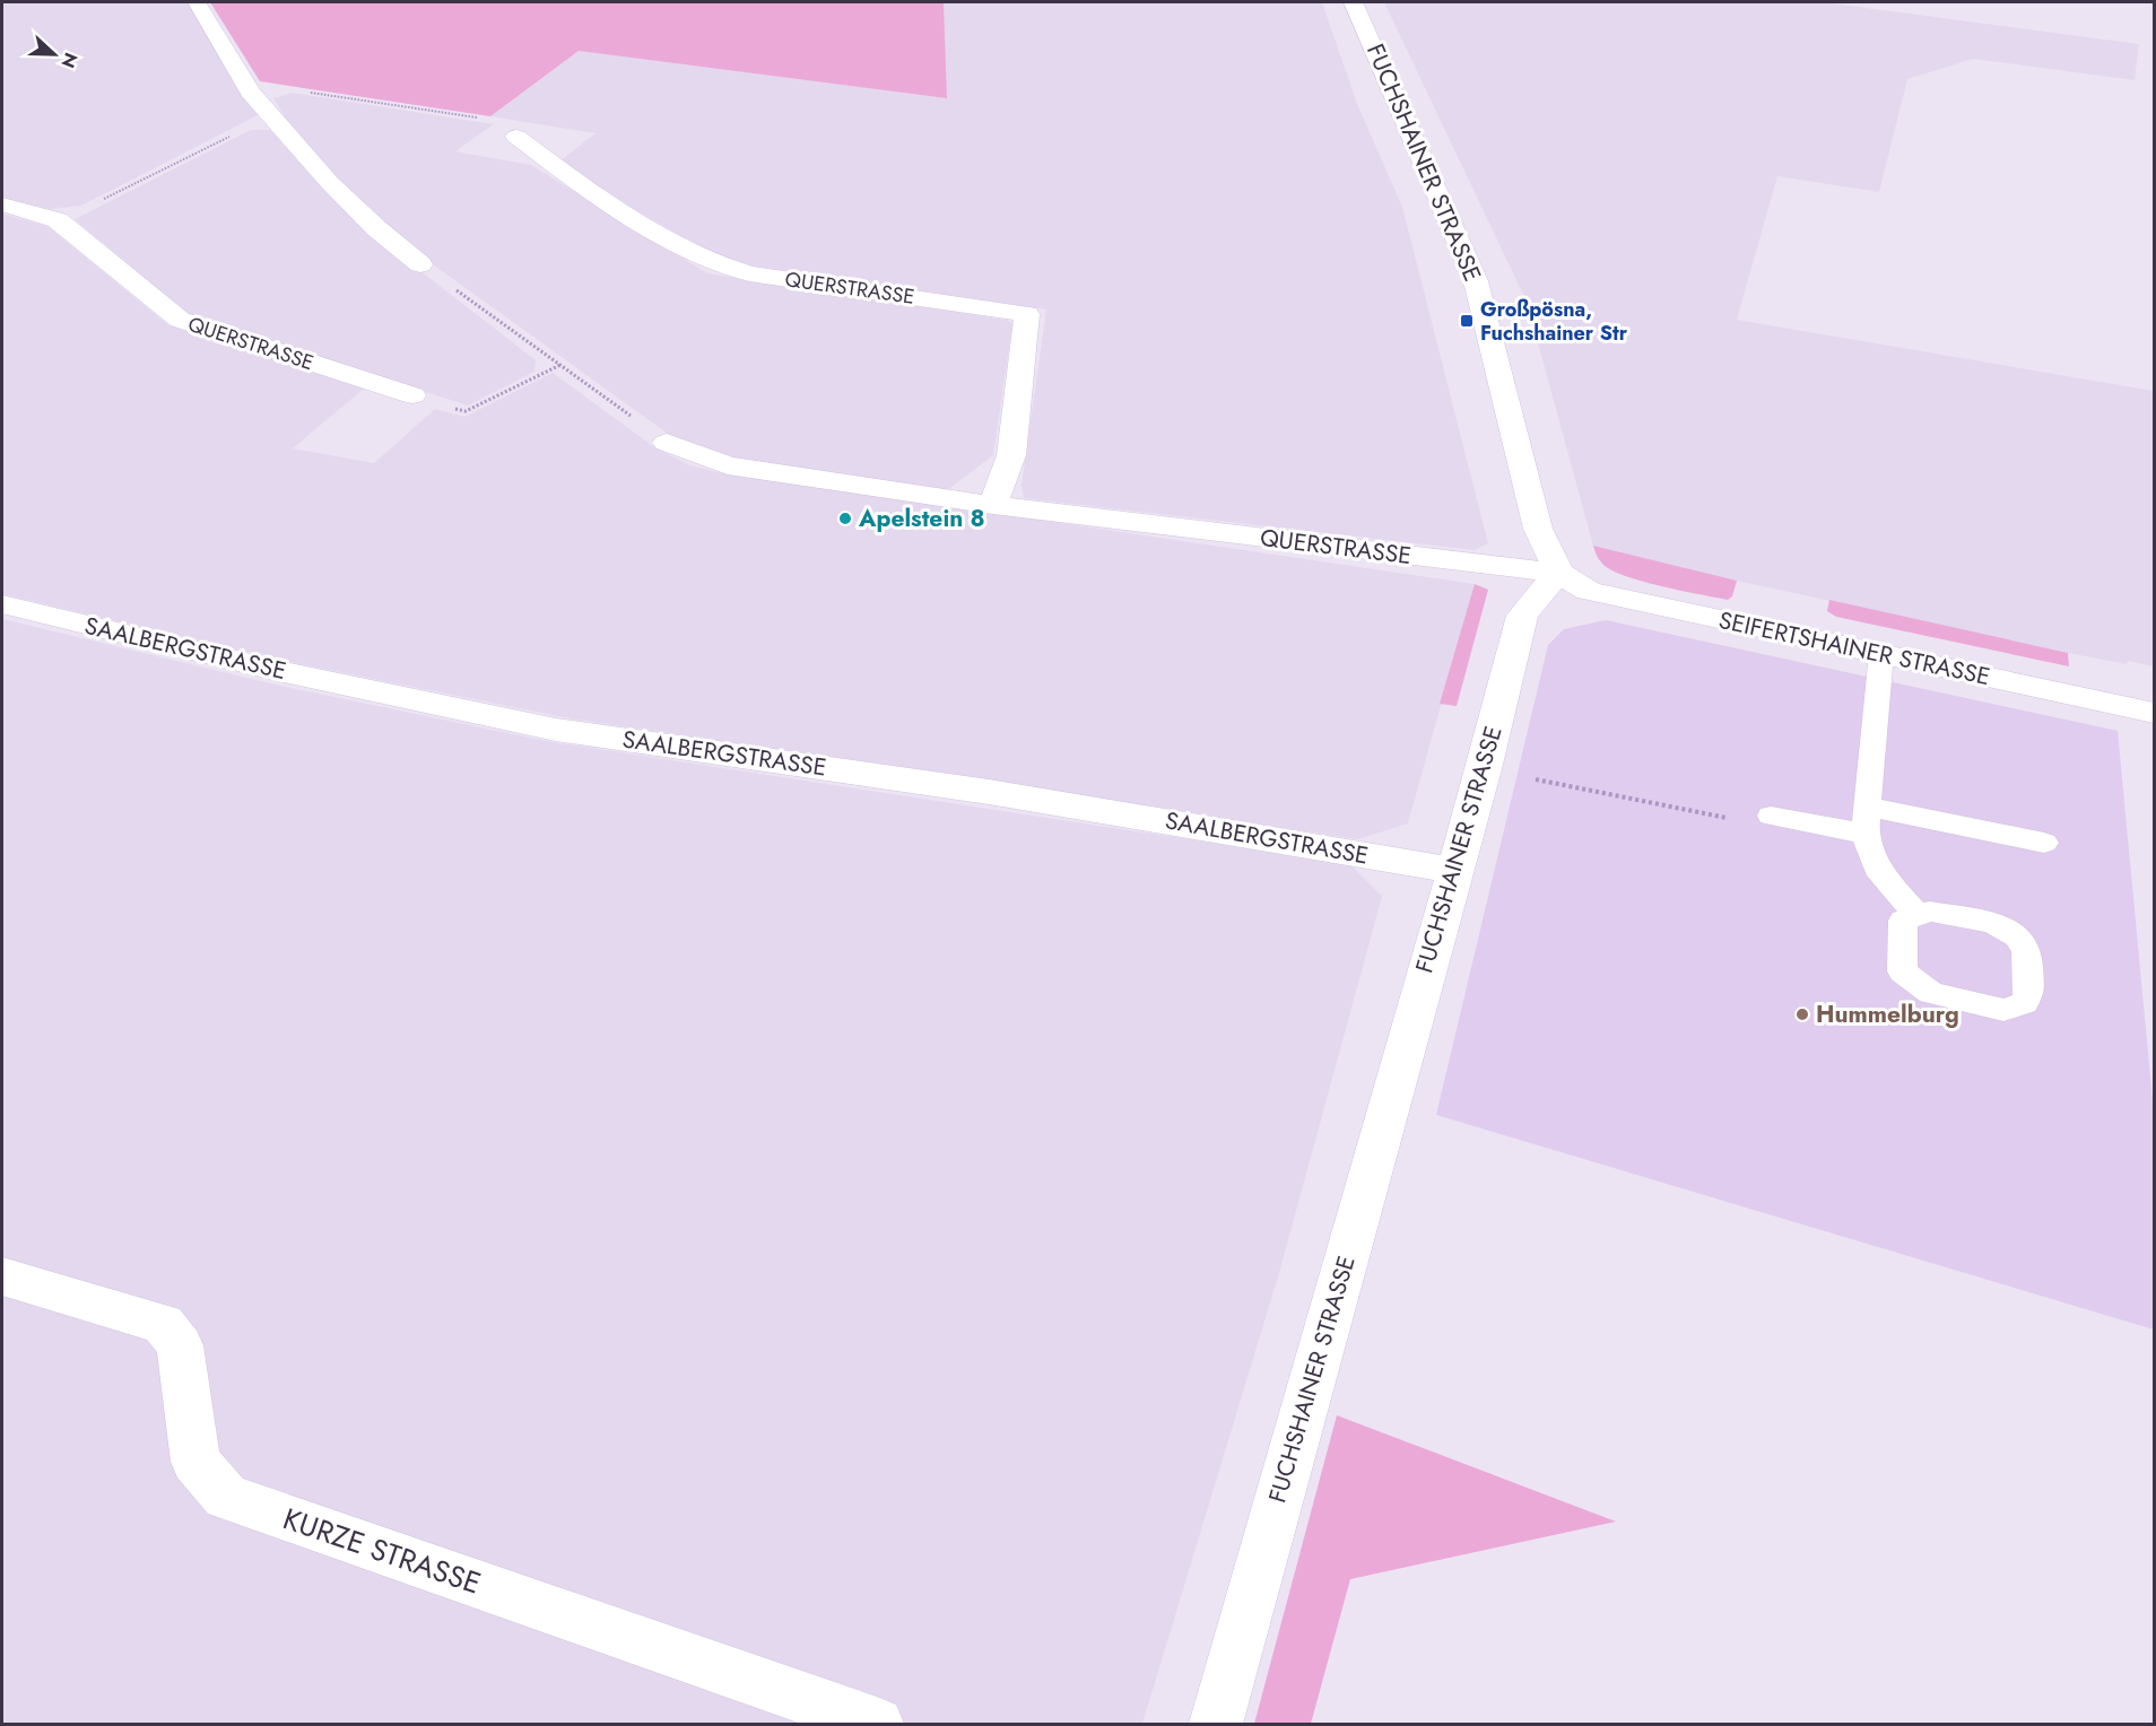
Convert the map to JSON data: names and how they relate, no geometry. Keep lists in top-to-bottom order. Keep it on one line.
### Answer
{"streets":{"street":["FUCHSHAINER STRASSE","QUERSTRASSE","SAALBERGSTRASSE","SEIFERTSHAINER STRASSE","KURZE STRASSE"]},"crossings":[["FUCHSHAINER STRASSE","QUERSTRASSE"],["FUCHSHAINER STRASSE","SAALBERGSTRASSE"],["FUCHSHAINER STRASSE","SEIFERTSHAINER STRASSE"],["QUERSTRASSE","SEIFERTSHAINER STRASSE"]],"places":{"transit":["Großpösna, Fuchshainer Str"],"other":["Apelstein 8","Hummelburg"]},"north":"right"}
